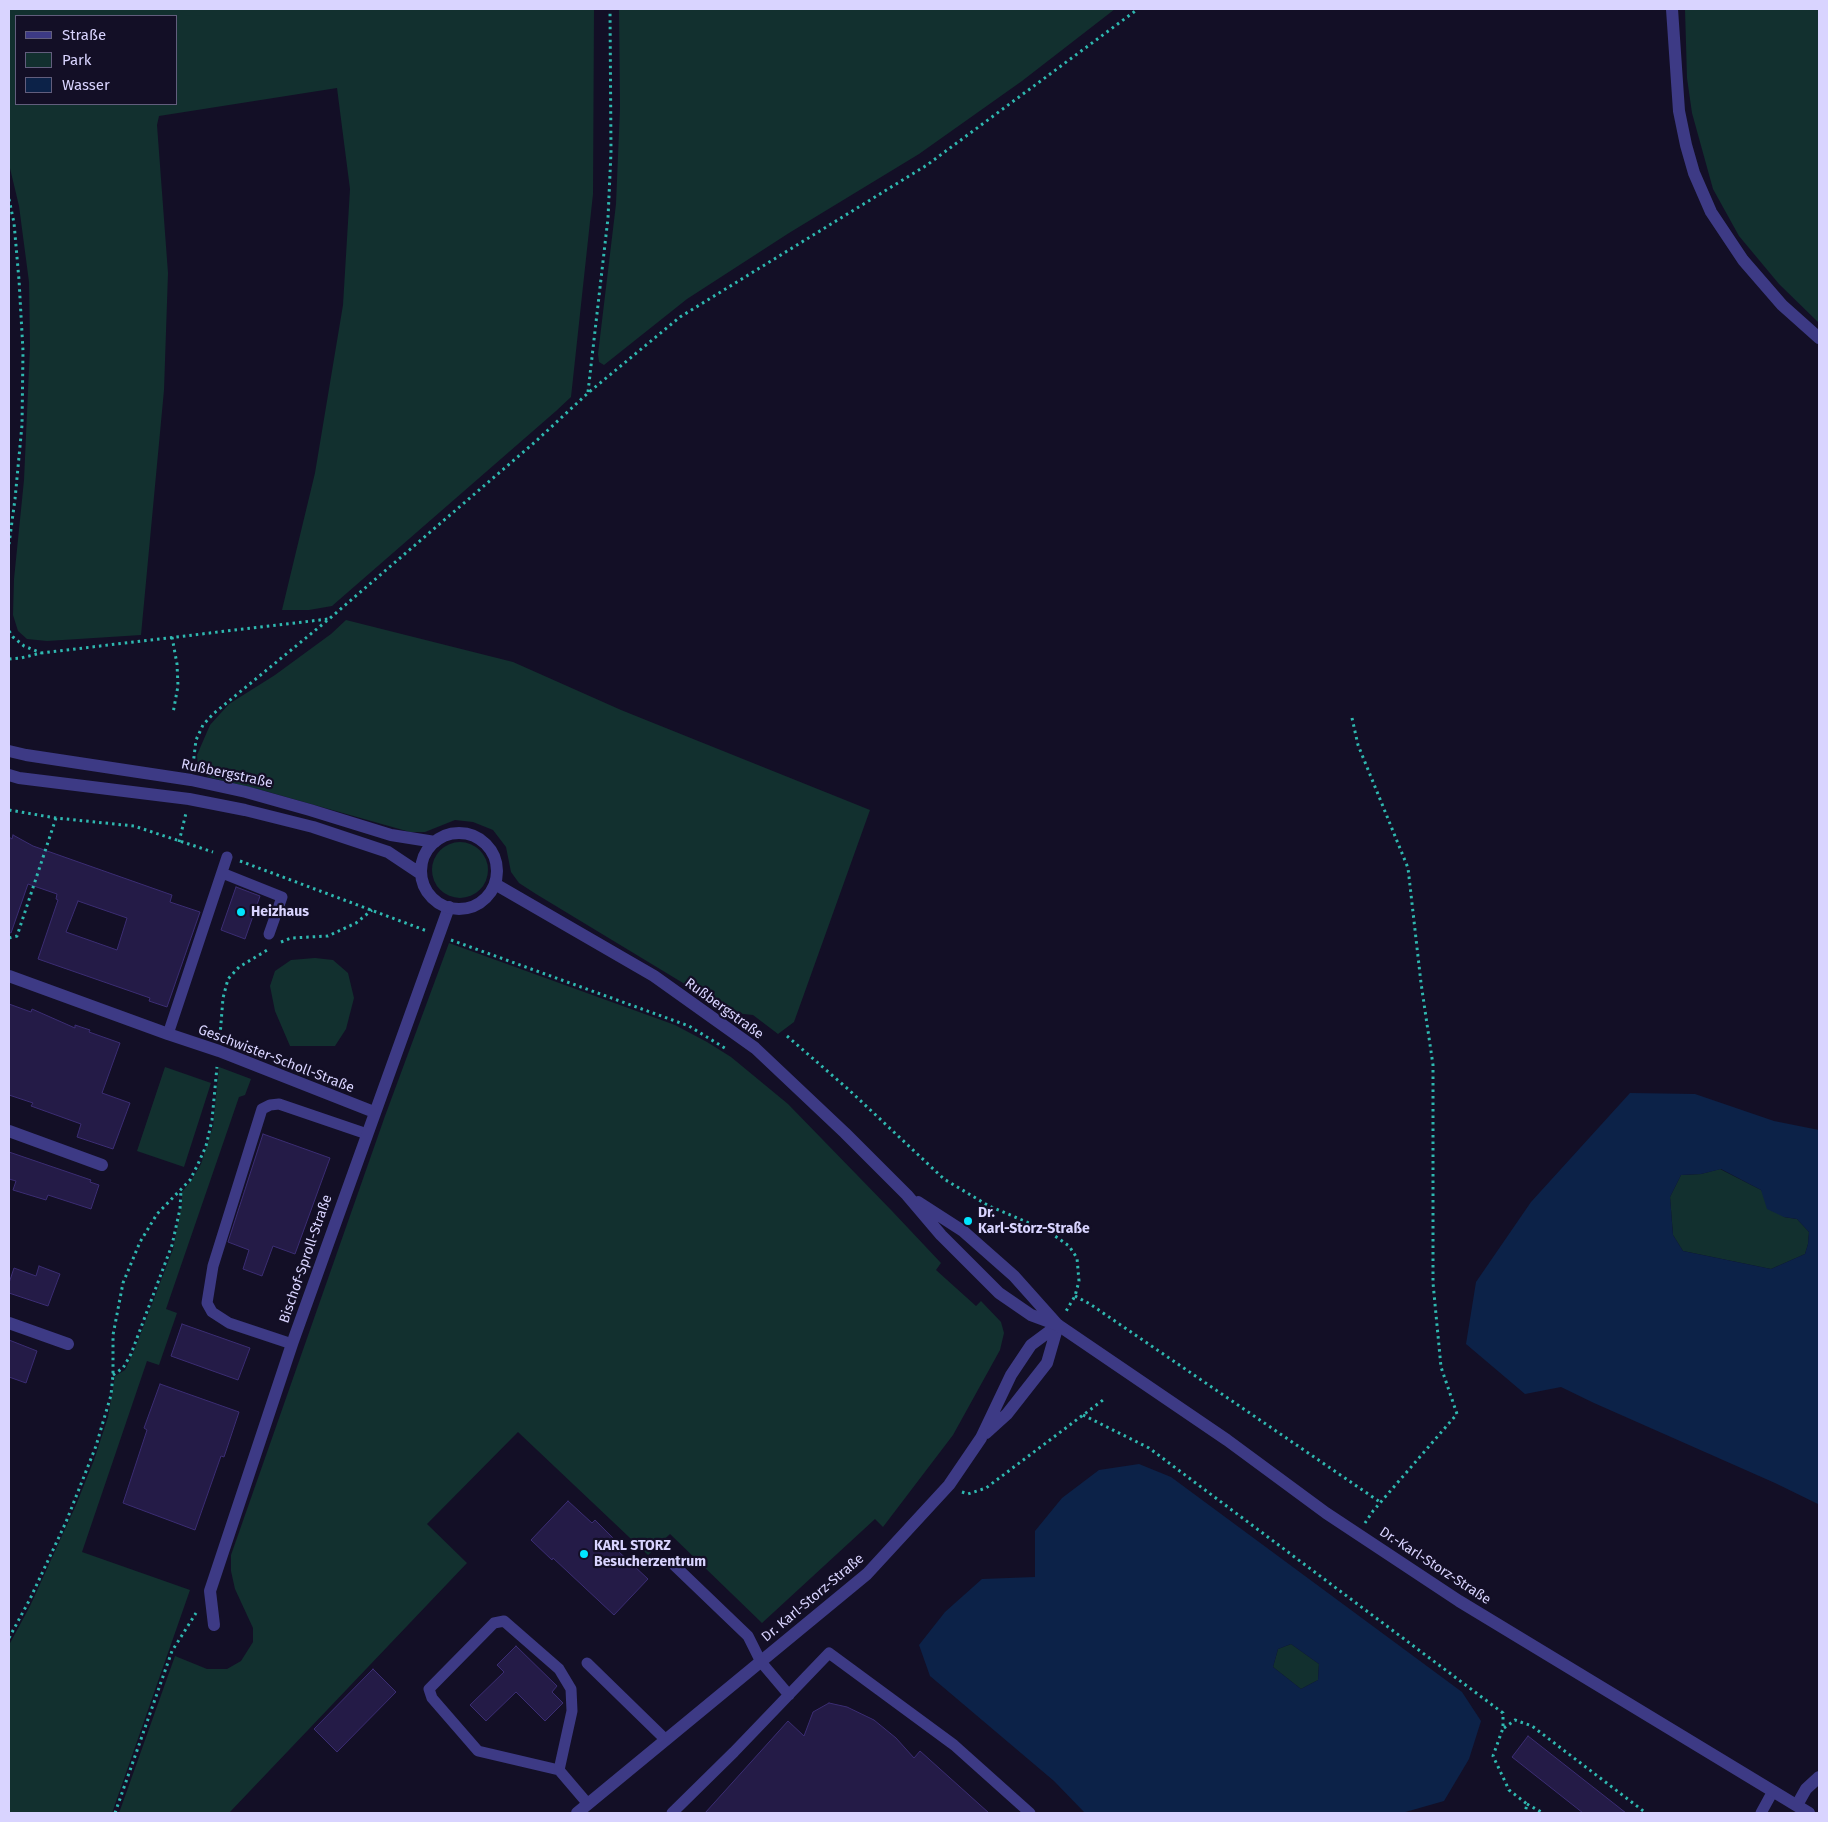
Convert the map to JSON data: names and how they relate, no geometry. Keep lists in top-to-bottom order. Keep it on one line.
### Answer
{"streets":{"street":["Rußbergstraße","Geschwister-Scholl-Straße","Bischof-Sproll-Straße","Dr.-Karl-Storz-Straße","Dr. Karl-Storz-Straße"]},"crossings":[["Rußbergstraße","Bischof-Sproll-Straße"],["Rußbergstraße","Dr.-Karl-Storz-Straße"],["Rußbergstraße","Dr. Karl-Storz-Straße"],["Geschwister-Scholl-Straße","Bischof-Sproll-Straße"],["Dr.-Karl-Storz-Straße","Dr. Karl-Storz-Straße"]],"places":["Heizhaus","Dr. Karl-Storz-Straße","KARL STORZ Besucherzentrum"],"legend":["Straße","Park","Wasser"]}
